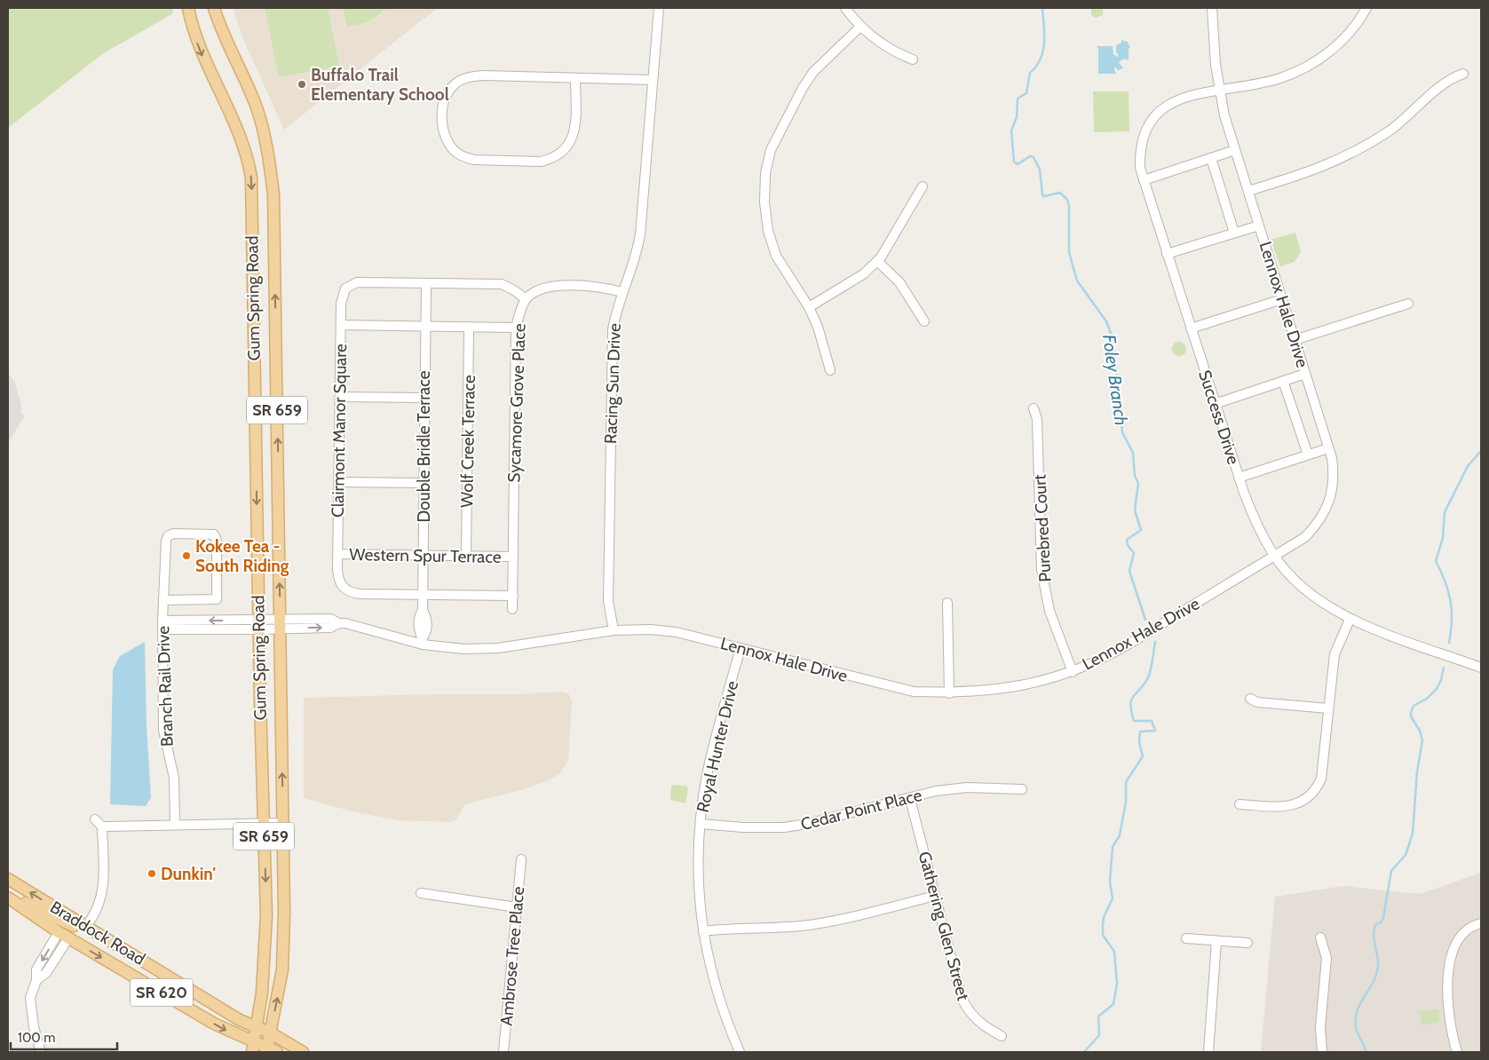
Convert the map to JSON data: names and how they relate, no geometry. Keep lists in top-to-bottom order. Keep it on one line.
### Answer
{"streets":{"main road":["Gum Spring Road","SR 659","Braddock Road","SR 620"],"street":["Lennox Hale Drive","Racing Sun Drive","Sycamore Grove Place","Success Drive","Clairmont Manor Square","Wolf Creek Terrace","Double Bridle Terrace","Purebred Court","Western Spur Terrace","Branch Rail Drive","Royal Hunter Drive","Cedar Point Place","Gathering Glen Street","Ambrose Tree Place"]},"crossings":[["Gum Spring Road","Lennox Hale Drive"],["Gum Spring Road","Braddock Road"],["Lennox Hale Drive","Racing Sun Drive"],["Lennox Hale Drive","Success Drive"],["Lennox Hale Drive","Double Bridle Terrace"],["Lennox Hale Drive","Purebred Court"],["Lennox Hale Drive","Branch Rail Drive"],["Lennox Hale Drive","Royal Hunter Drive"],["Racing Sun Drive","Sycamore Grove Place"],["Sycamore Grove Place","Clairmont Manor Square"],["Sycamore Grove Place","Western Spur Terrace"],["Clairmont Manor Square","Double Bridle Terrace"],["Clairmont Manor Square","Western Spur Terrace"],["Wolf Creek Terrace","Western Spur Terrace"],["Double Bridle Terrace","Western Spur Terrace"],["Royal Hunter Drive","Cedar Point Place"],["Cedar Point Place","Gathering Glen Street"]],"water":["Foley Branch"],"places":["Buffalo Trail Elementary School","Kokee Tea - South Riding","Dunkin'"],"scale_bar":"100 m"}
